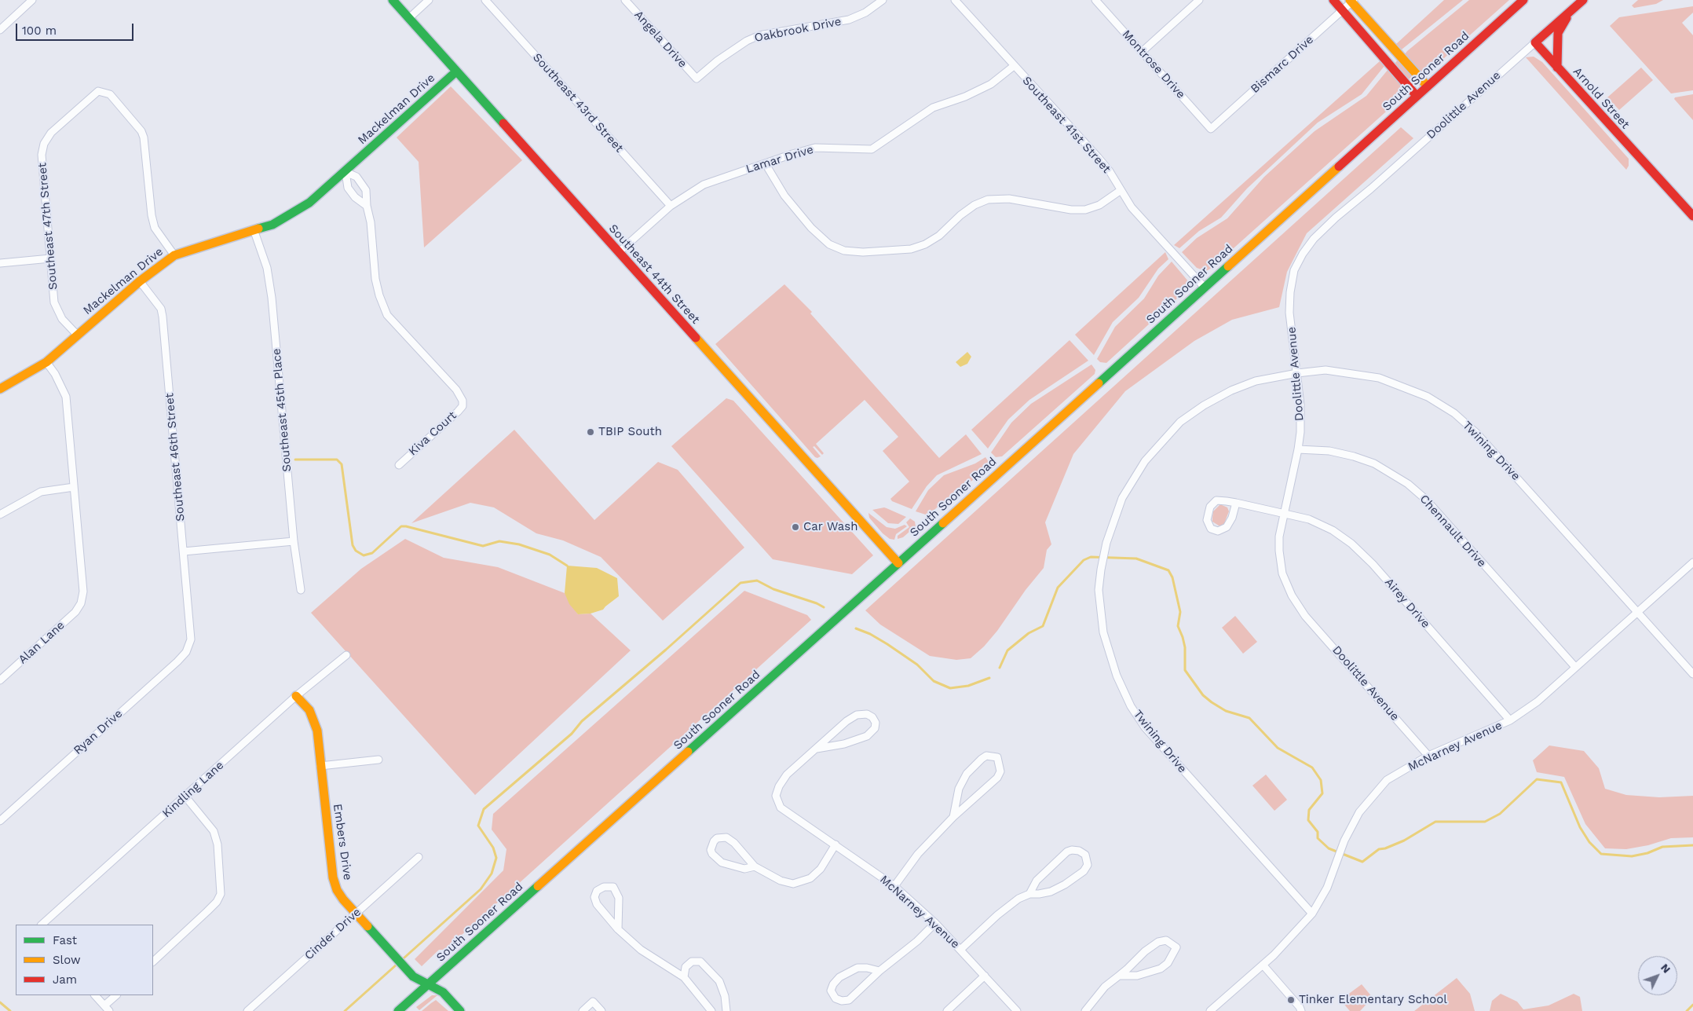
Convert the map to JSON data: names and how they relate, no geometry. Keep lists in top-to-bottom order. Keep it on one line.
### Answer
{"streets":{"main road":["South Sooner Road","Arnold Street","Mackelman Drive","Southeast 44th Street","Embers Drive"],"street":["Oakbrook Drive","Angela Drive","Montrose Drive","Bismarc Drive","Southeast 43rd Street","Doolittle Avenue","Southeast 41st Street","Lamar Drive","Southeast 47th Street","Southeast 45th Place","Kiva Court","Twining Drive","Southeast 46th Street","Chennault Drive","Airey Drive","Alan Lane","Ryan Drive","McNarney Avenue","Kindling Lane","Cinder Drive"]},"crossings":[["Oakbrook Drive","Angela Drive"],["Montrose Drive","Bismarc Drive"],["South Sooner Road","Southeast 41st Street"],["South Sooner Road","Southeast 44th Street"],["South Sooner Road","Embers Drive"],["Arnold Street","Doolittle Avenue"],["Southeast 43rd Street","Lamar Drive"],["Doolittle Avenue","Twining Drive"],["Doolittle Avenue","Chennault Drive"],["Doolittle Avenue","Airey Drive"],["Doolittle Avenue","McNarney Avenue"],["Mackelman Drive","Southeast 47th Street"],["Mackelman Drive","Southeast 44th Street"],["Mackelman Drive","Southeast 45th Place"],["Mackelman Drive","Southeast 46th Street"],["Southeast 41st Street","Lamar Drive"],["Lamar Drive","Southeast 44th Street"],["Twining Drive","McNarney Avenue"],["Southeast 46th Street","Ryan Drive"],["Chennault Drive","McNarney Avenue"],["Airey Drive","McNarney Avenue"],["Kindling Lane","Embers Drive"],["Embers Drive","Cinder Drive"]],"places":["TBIP South","Car Wash","Tinker Elementary School"],"legend":["Fast","Slow","Jam"],"scale_bar":"100 m","north":"top right"}
